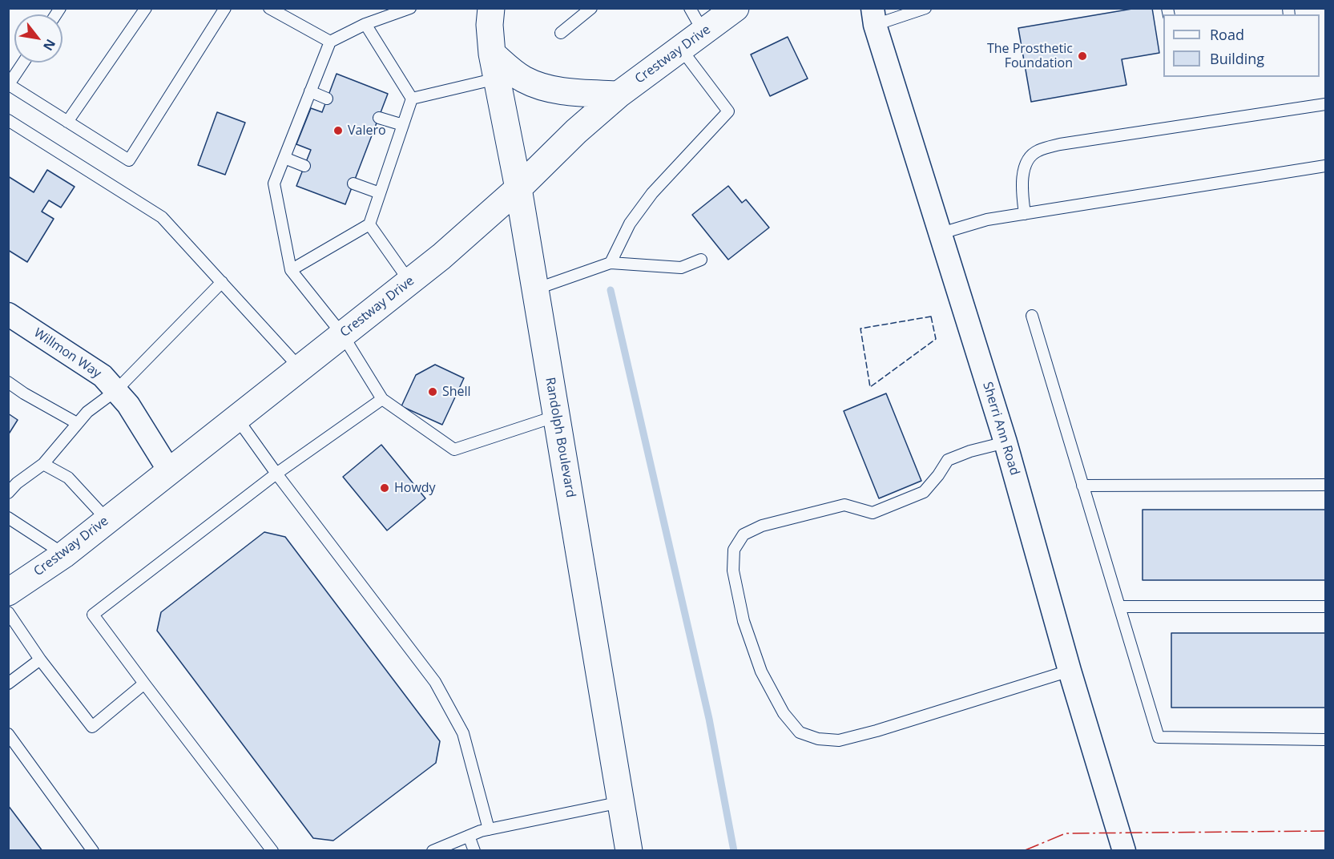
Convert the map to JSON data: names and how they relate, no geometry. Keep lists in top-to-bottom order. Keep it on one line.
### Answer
{"streets":{"main road":["Crestway Drive","Randolph Boulevard"],"street":["Willmon Way","Sherri Ann Road"]},"crossings":[["Crestway Drive","Willmon Way"],["Crestway Drive","Randolph Boulevard"]],"places":["The Prosthetic Foundation","Valero","Shell","Howdy"],"legend":["Road","Building"],"north":"bottom right"}
